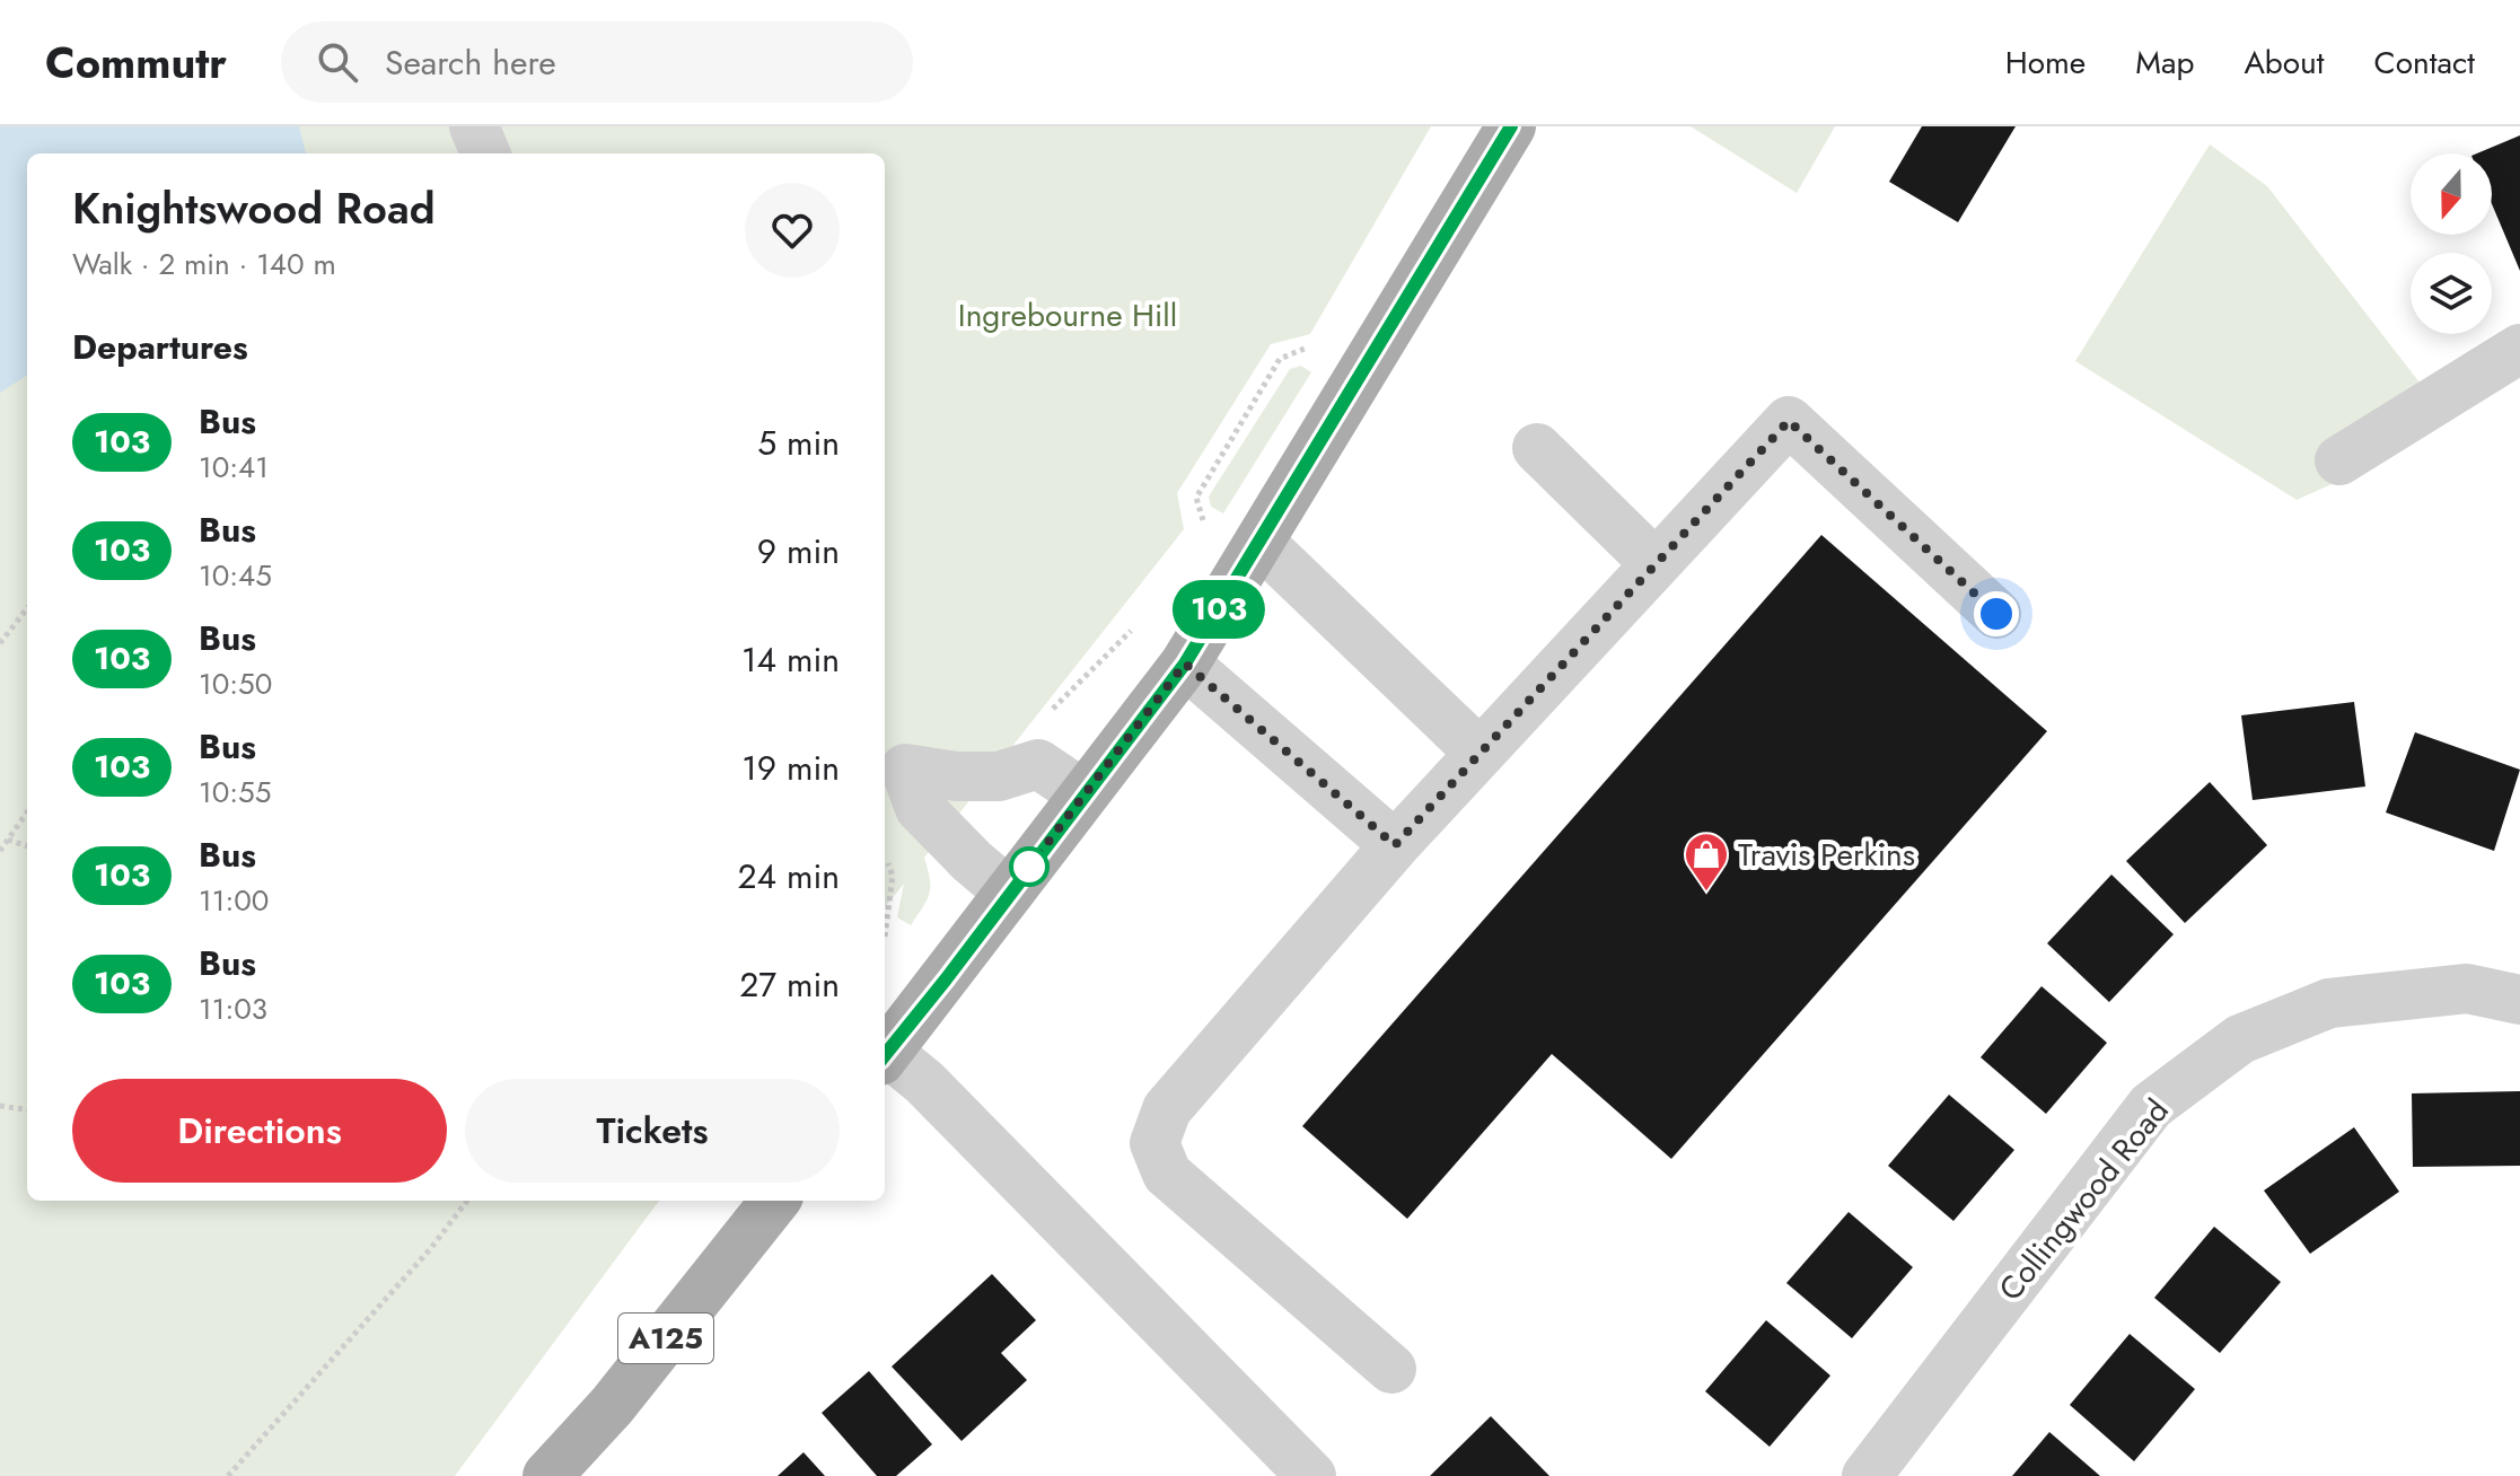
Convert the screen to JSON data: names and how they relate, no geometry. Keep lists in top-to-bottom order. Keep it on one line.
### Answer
{"streets":{"main road":["A125"],"street":["Collingwood Road"]},"parks":["Ingrebourne Hill"],"places":{"shop":["Travis Perkins"]},"lines":["bus line 103"],"north":"bottom","page":{"header":"Commutr","search":"Search here","nav":["Home","Map","About","Contact"],"on_map":"103","heading":[["Knightswood Road","Walk · 2 min · 140 m"],"Departures"],"list":[{"mark":"103","name":"Bus","note":"10:41","value":"5 min"},{"mark":"103","name":"Bus","note":"10:45","value":"9 min"},{"mark":"103","name":"Bus","note":"10:50","value":"14 min"},{"mark":"103","name":"Bus","note":"10:55","value":"19 min"},{"mark":"103","name":"Bus","note":"11:00","value":"24 min"},{"mark":"103","name":"Bus","note":"11:03","value":"27 min"}],"buttons":["Directions","Tickets"]}}
